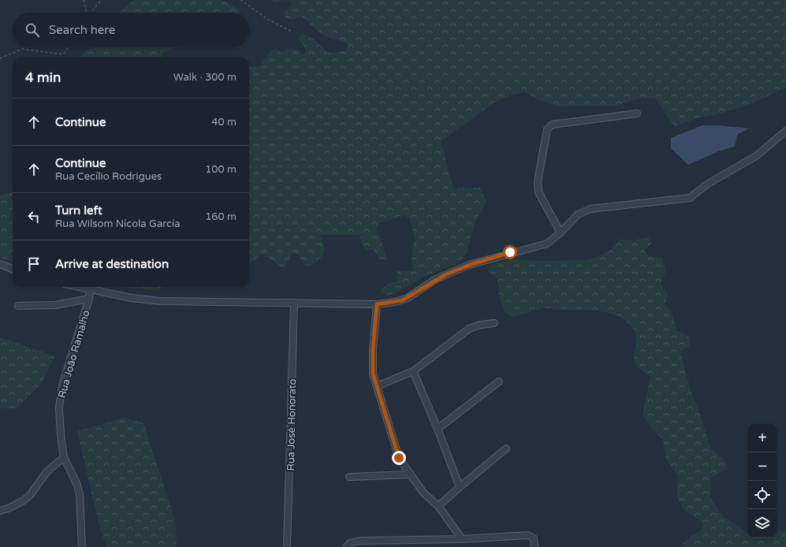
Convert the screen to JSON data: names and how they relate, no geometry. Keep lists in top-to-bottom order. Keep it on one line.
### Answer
{"streets":{"street":["Rua João Ramalho","Rua José Honorato"]},"page":{"search":"Search here","heading":["4 min","Walk · 300 m"],"list":[["Continue","40 m"],["Continue","Rua Cecílio Rodrigues","100 m"],["Turn left","Rua Wilsom Nícola García","160 m"],"Arrive at destination"],"map_buttons":["+","−"]}}
